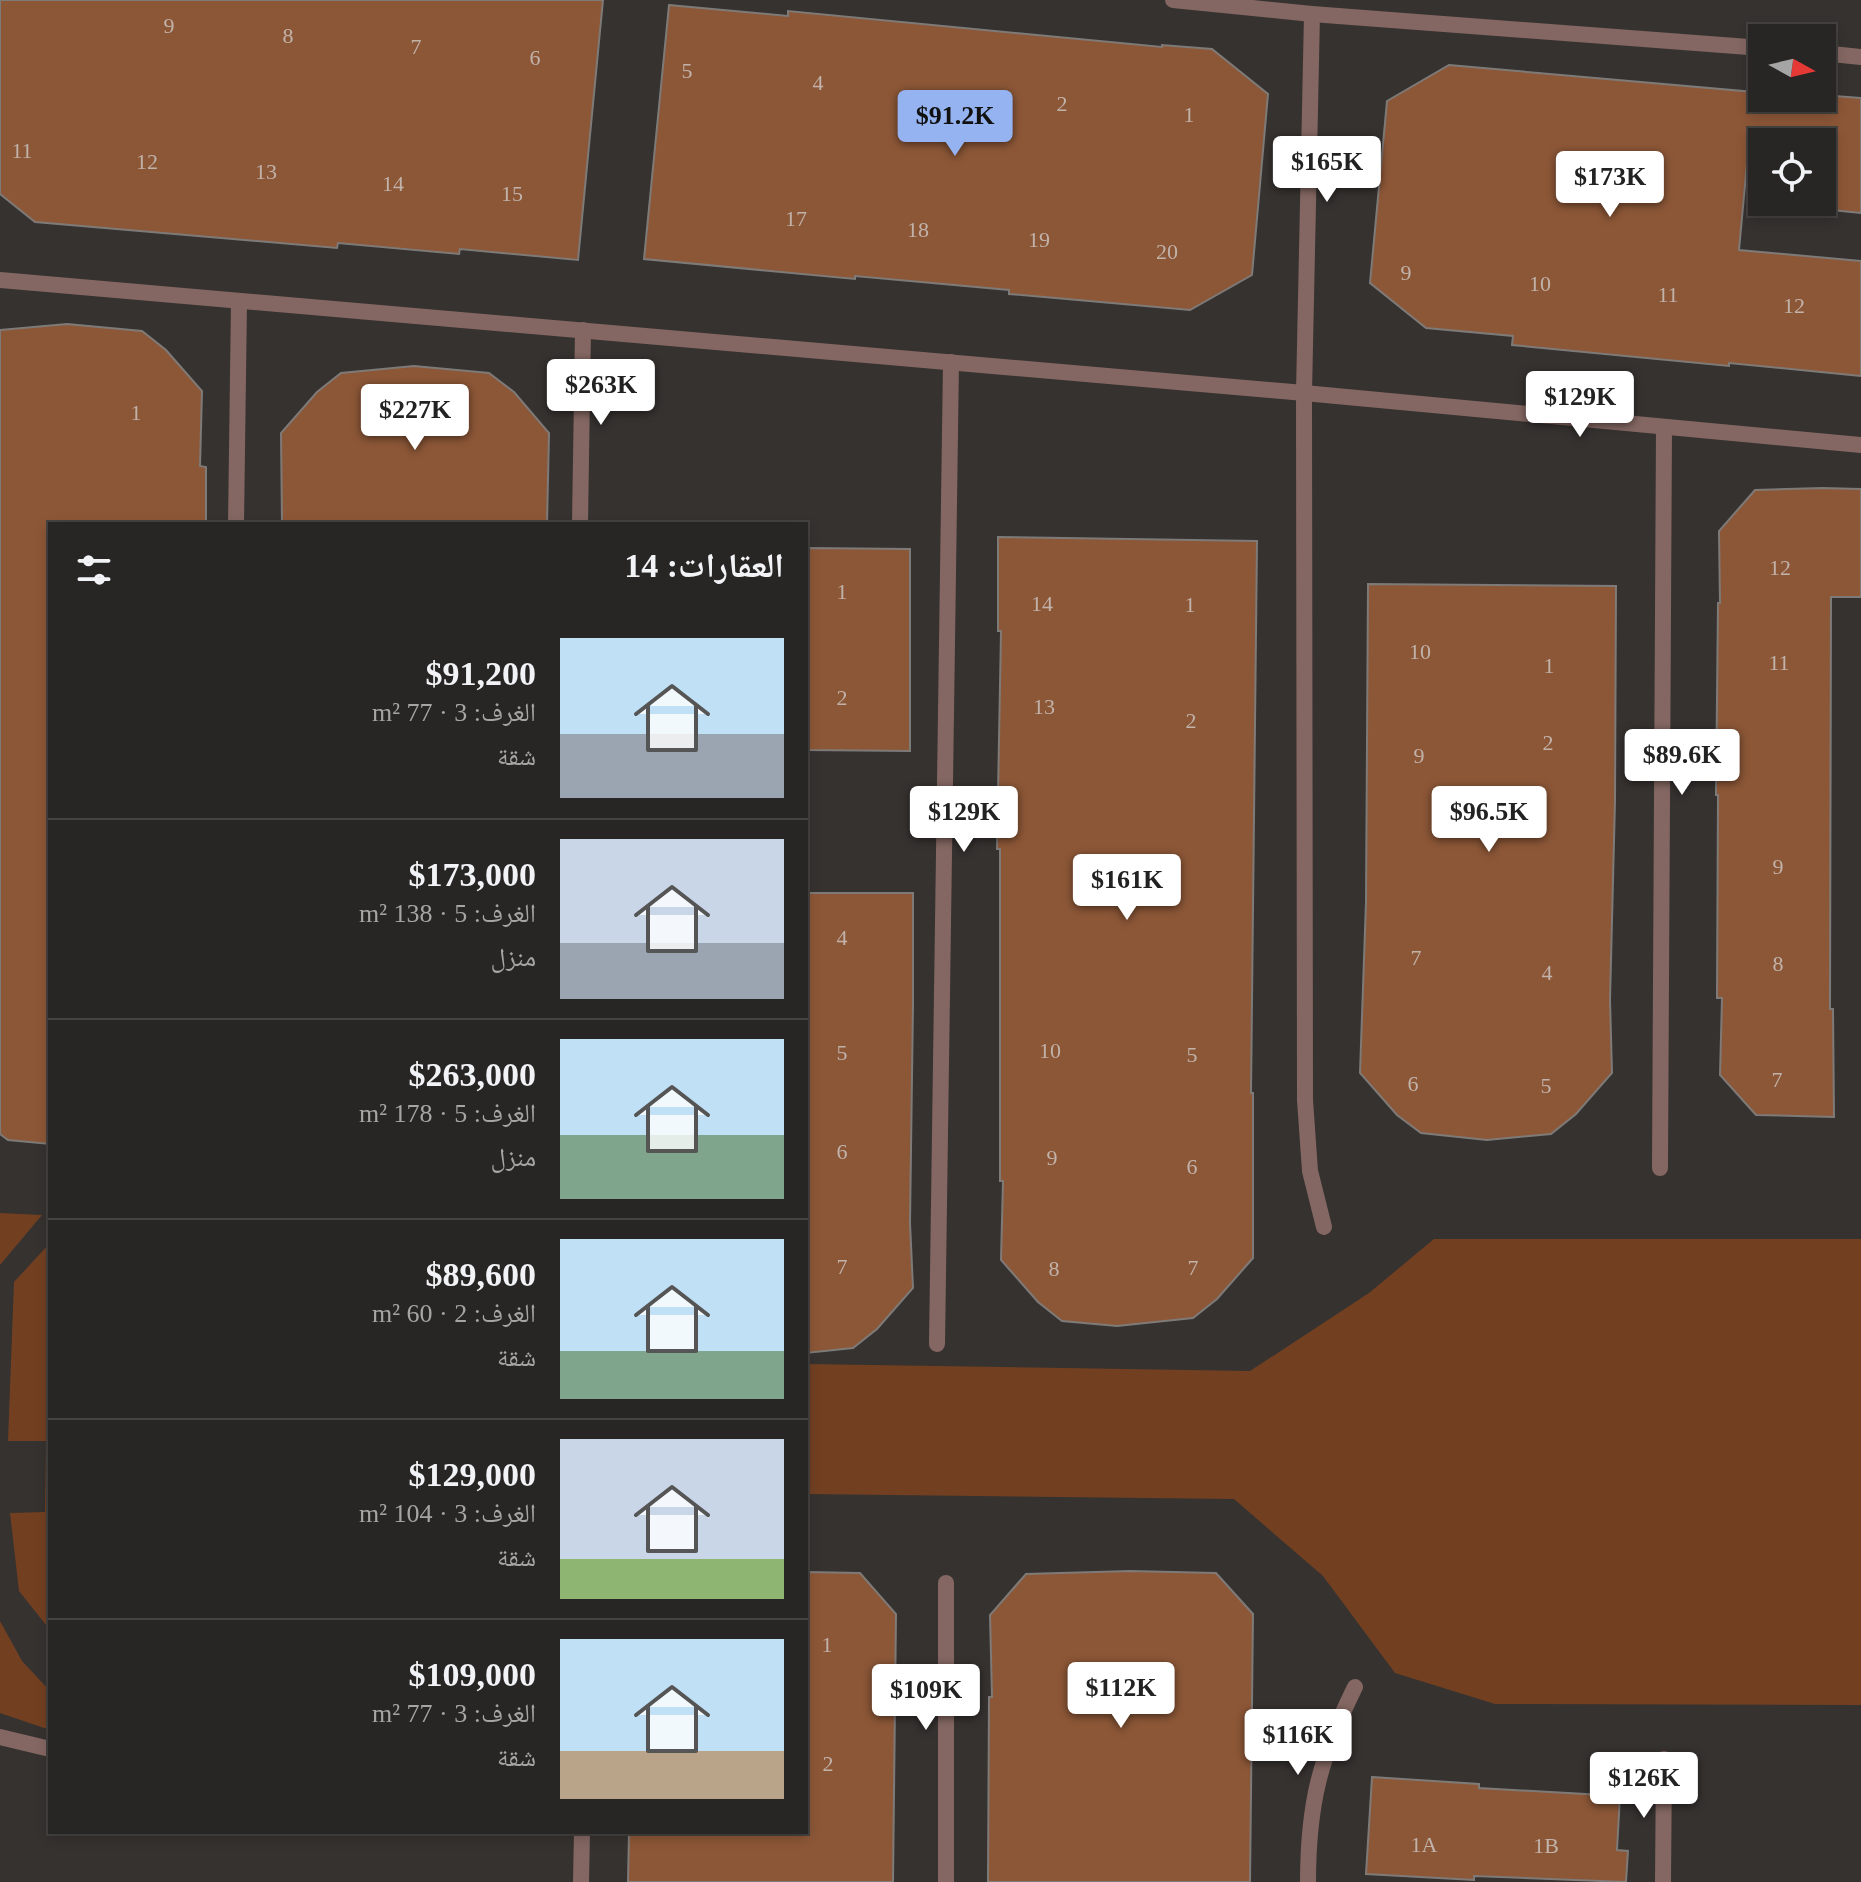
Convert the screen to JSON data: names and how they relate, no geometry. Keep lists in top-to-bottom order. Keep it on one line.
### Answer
{"house_numbers":["9","8","7","6","5","4","2","1","11","12","13","14","15","17","18","19","20","9","10","11","12","1","12","1","14","1","10","11","1","2","13","2","2","9","9","4","7","8","4","10","5","5","7","6","5","6","9","6","7","7","8","1","2","1A","1B"],"north":"right","page":{"price":["$91.2K","$165K","$173K","$263K","$129K","$227K","$89.6K","$129K","$96.5K","$161K","$112K","$109K","$116K","$126K"],"heading":"العقارات: 14","list":[{"name":"$91,200","note":"الغرف: 3 · 77 m² · شقة"},{"name":"$173,000","note":"الغرف: 5 · 138 m² · منزل"},{"name":"$263,000","note":"الغرف: 5 · 178 m² · منزل"},{"name":"$89,600","note":"الغرف: 2 · 60 m² · شقة"},{"name":"$129,000","note":"الغرف: 3 · 104 m² · شقة"},{"name":"$109,000","note":"الغرف: 3 · 77 m² · شقة"}]}}
